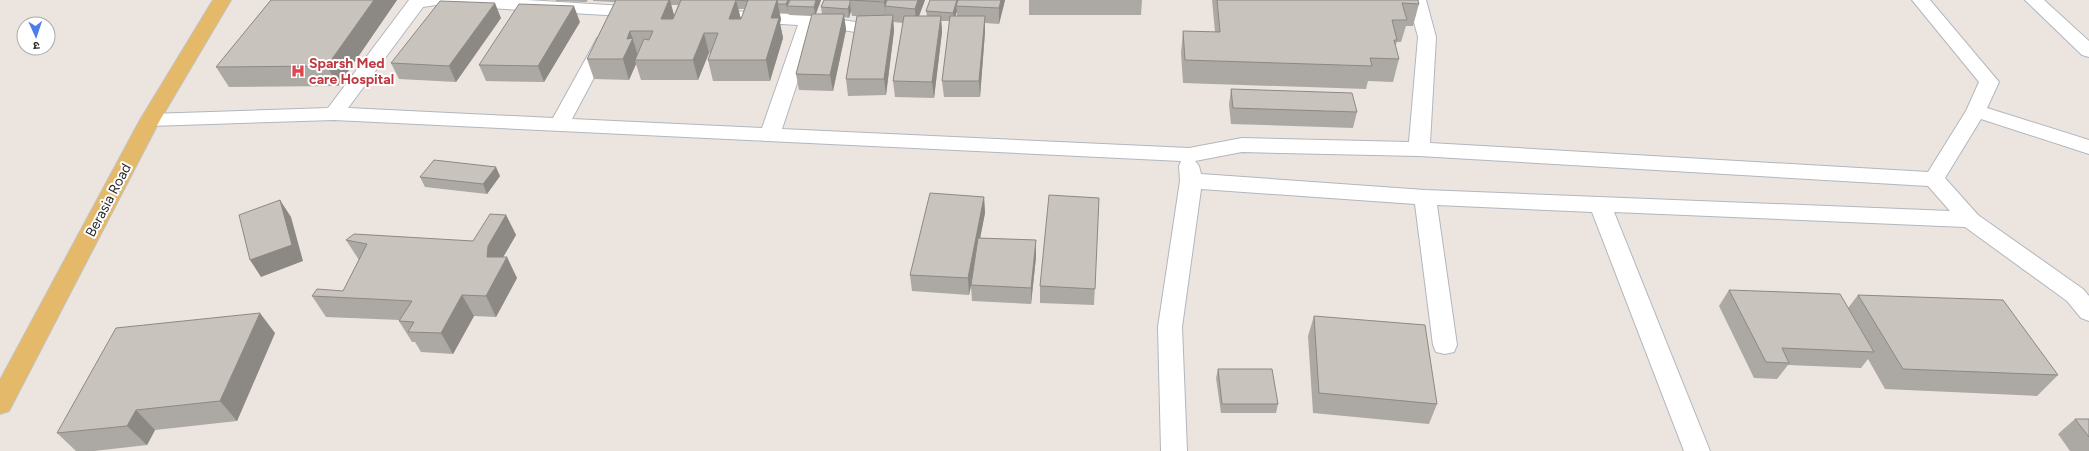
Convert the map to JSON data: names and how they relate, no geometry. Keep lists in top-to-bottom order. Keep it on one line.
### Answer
{"streets":{"main road":["Berasia Road"]},"places":{"hospital":["Sparsh Med care Hospital"]},"north":"bottom"}
